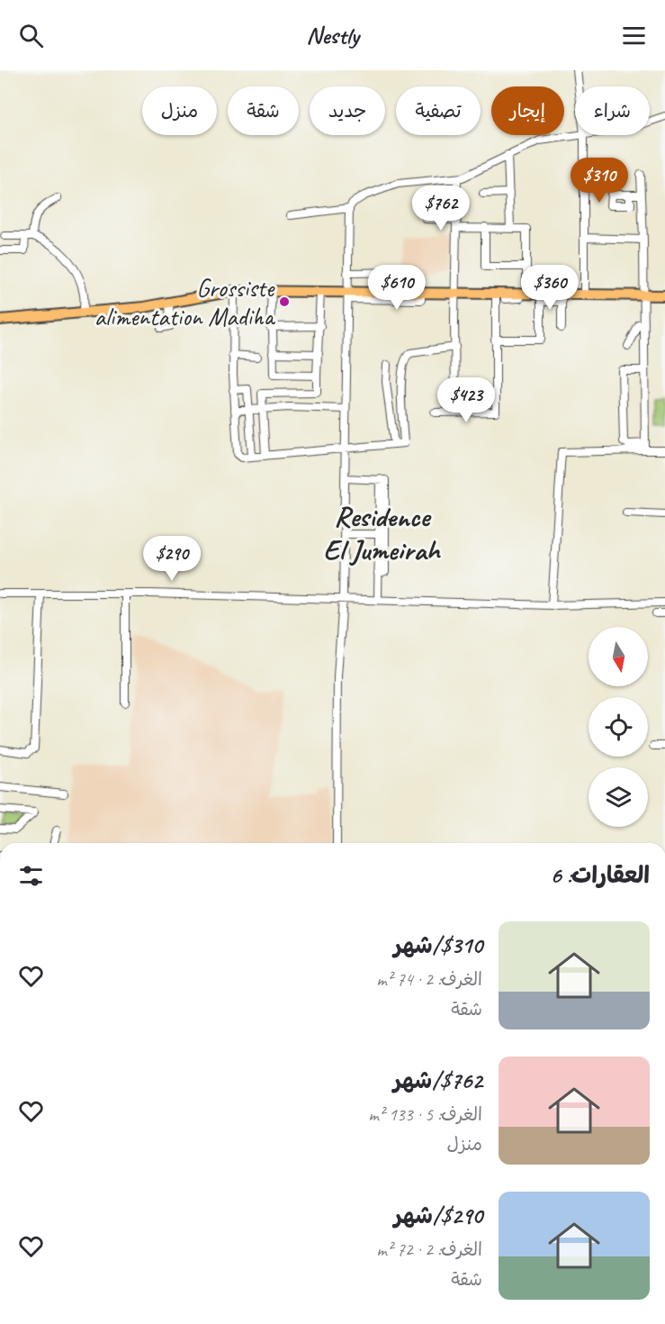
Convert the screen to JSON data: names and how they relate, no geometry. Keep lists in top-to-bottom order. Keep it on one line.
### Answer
{"districts":["Residence El Jumeirah"],"places":["Grossiste alimentation Madiha"],"north":"bottom","page":{"header":"Nestly","chip":["شراء","إيجار","تصفية","جديد","شقة","منزل"],"price":["$310","$762","$610","$360","$423","$290"],"heading":"العقارات: 6","list":[{"name":"$310/شهر","note":"الغرف: 2 · 74 m² · شقة"},{"name":"$762/شهر","note":"الغرف: 5 · 133 m² · منزل"},{"name":"$290/شهر","note":"الغرف: 2 · 72 m² · شقة"}]}}
